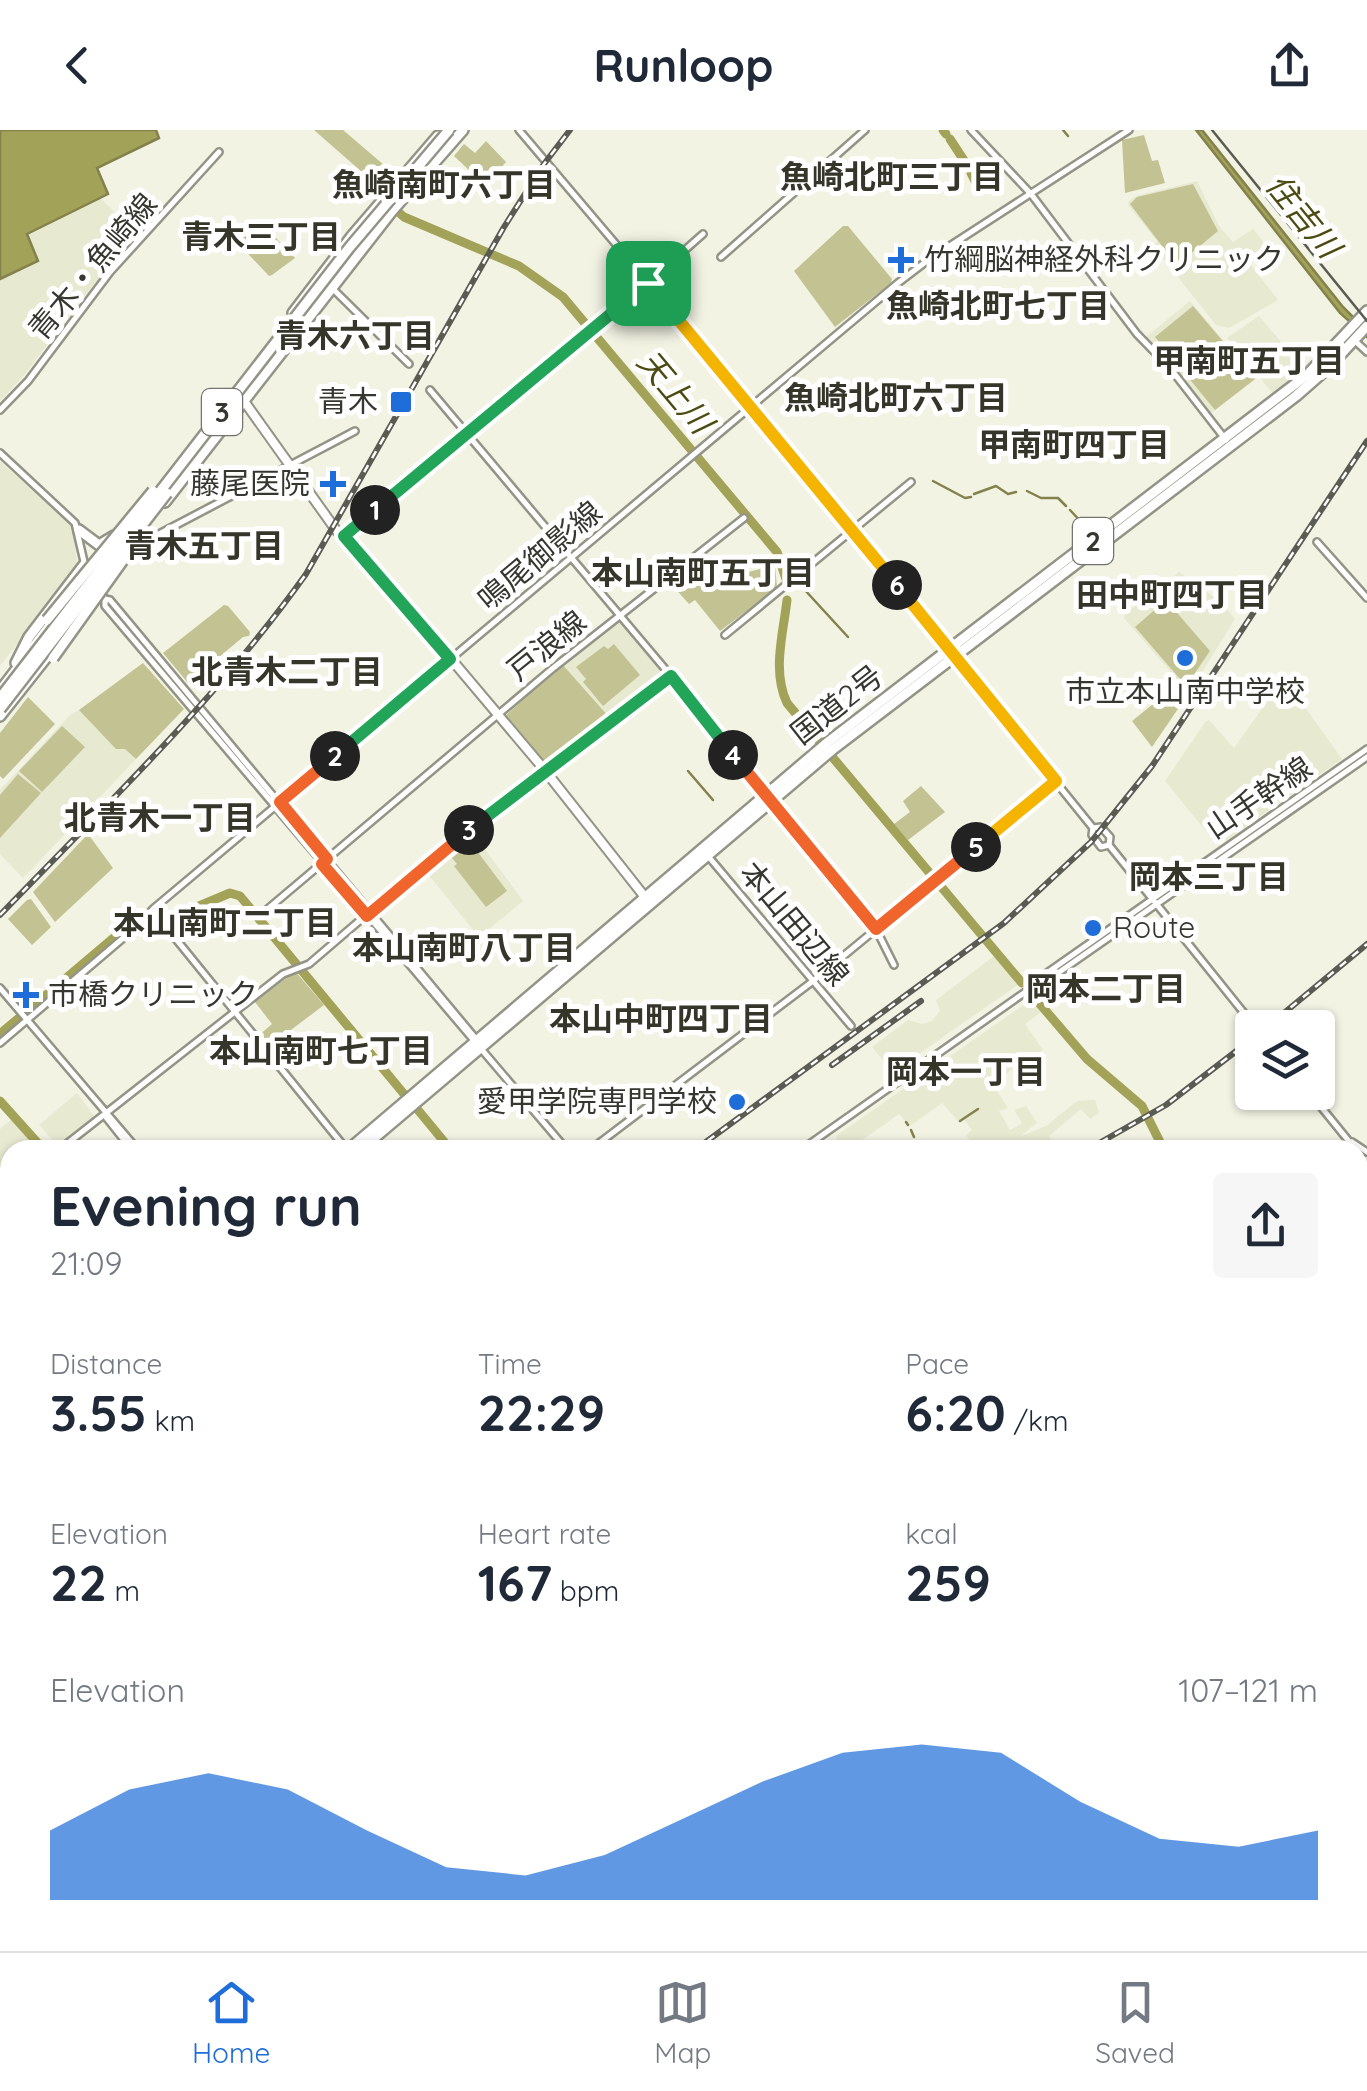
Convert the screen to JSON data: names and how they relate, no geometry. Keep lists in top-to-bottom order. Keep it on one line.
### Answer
{"streets":{"highway":["3","2","国道2号"],"street":["青木・魚崎線","鳴尾御影線","戸浪線","山手幹線","本山田辺線"]},"crossings":[["国道2号","本山田辺線"]],"districts":["魚崎北町三丁目","魚崎南町六丁目","青木三丁目","魚崎北町七丁目","青木六丁目","甲南町五丁目","魚崎北町六丁目","甲南町四丁目","青木五丁目","本山南町五丁目","田中町四丁目","北青木二丁目","北青木一丁目","岡本三丁目","本山南町二丁目","本山南町八丁目","岡本二丁目","本山中町四丁目","本山南町七丁目","岡本一丁目"],"water":["住吉川","天上川"],"places":{"health":["竹綱脳神経外科クリニック","藤尾医院","市橋クリニック"],"transit":["青木"],"other":["市立本山南中学校","Route","愛甲学院専門学校"]},"page":{"header":"Runloop","pins":["1","6","4","2","3","5"],"heading":["Evening run","21:09"],"stats":[["Distance","3.55 km"],["Time","22:29"],["Pace","6:20 /km"],["Elevation","22 m"],["Heart rate","167 bpm"],["kcal","259"]],"chart":["Elevation","107–121 m"],"tabs":["Home","Map","Saved"]}}
